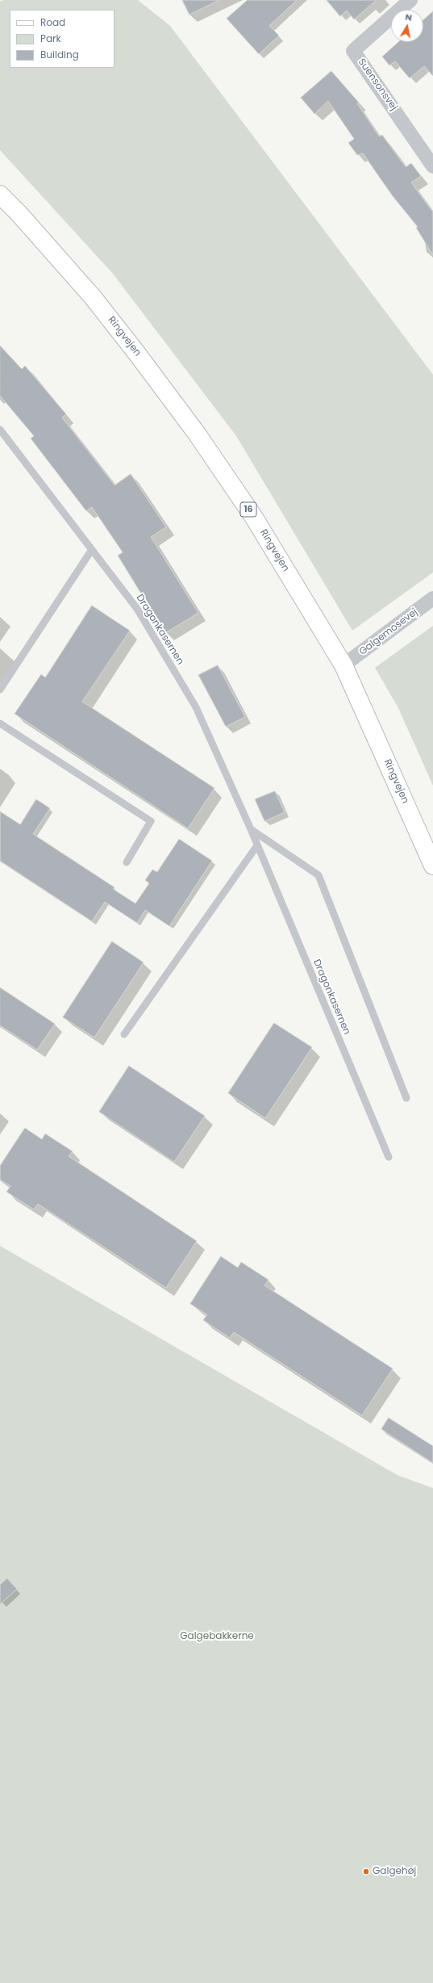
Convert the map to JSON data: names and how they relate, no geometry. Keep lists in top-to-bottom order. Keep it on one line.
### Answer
{"streets":{"main road":["Ringvejen","16"],"street":["Suensonsvej","Galgemosevej"],"lane":["Dragonkasernen"]},"crossings":[["Ringvejen","Galgemosevej"]],"parks":["Galgebakkerne"],"places":["Galgehøj"],"legend":["Road","Park","Building"],"north":"top"}
